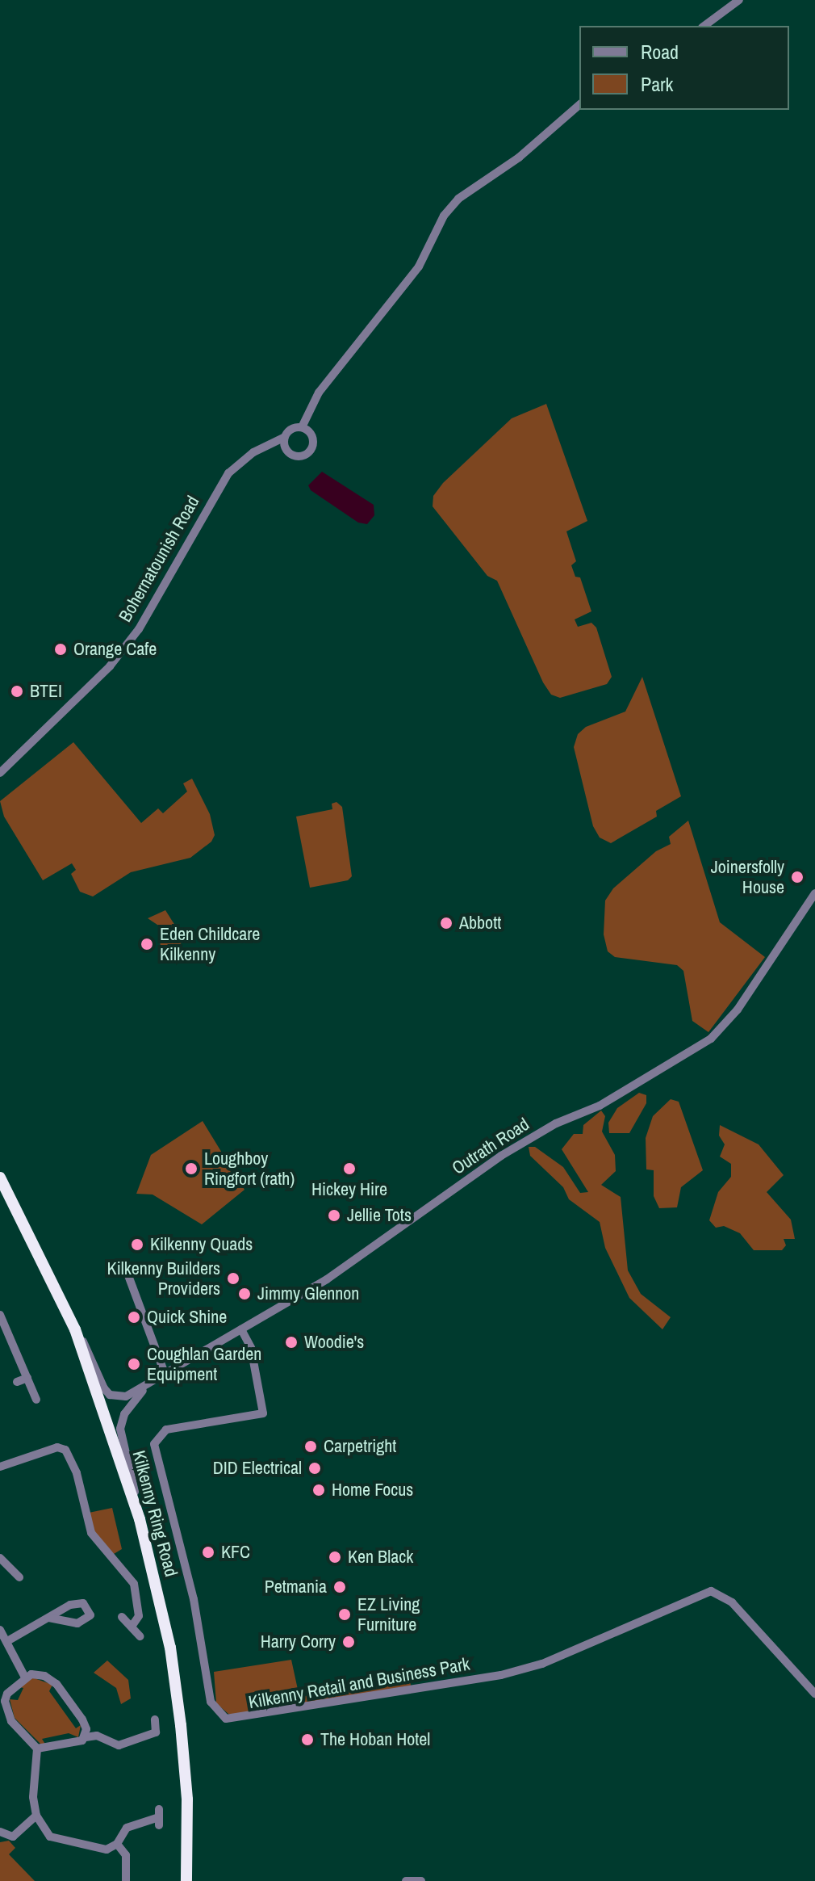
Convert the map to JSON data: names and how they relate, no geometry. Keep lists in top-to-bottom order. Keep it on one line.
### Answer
{"streets":{"highway":["Kilkenny Ring Road"],"street":["Bohernatounish Road","Outrath Road","Kilkenny Retail and Business Park"]},"crossings":[["Outrath Road","Kilkenny Ring Road"],["Outrath Road","Kilkenny Retail and Business Park"]],"places":["Orange Cafe","BTEI","Joinersfolly House","Abbott","Eden Childcare Kilkenny","Loughboy Ringfort (rath)","Hickey Hire","Jellie Tots","Kilkenny Quads","Kilkenny Builders Providers","Jimmy Glennon","Quick Shine","Woodie's","Coughlan Garden Equipment","Carpetright","DID Electrical","Home Focus","KFC","Ken Black","Petmania","EZ Living Furniture","Harry Corry","The Hoban Hotel"],"legend":["Road","Park"]}
